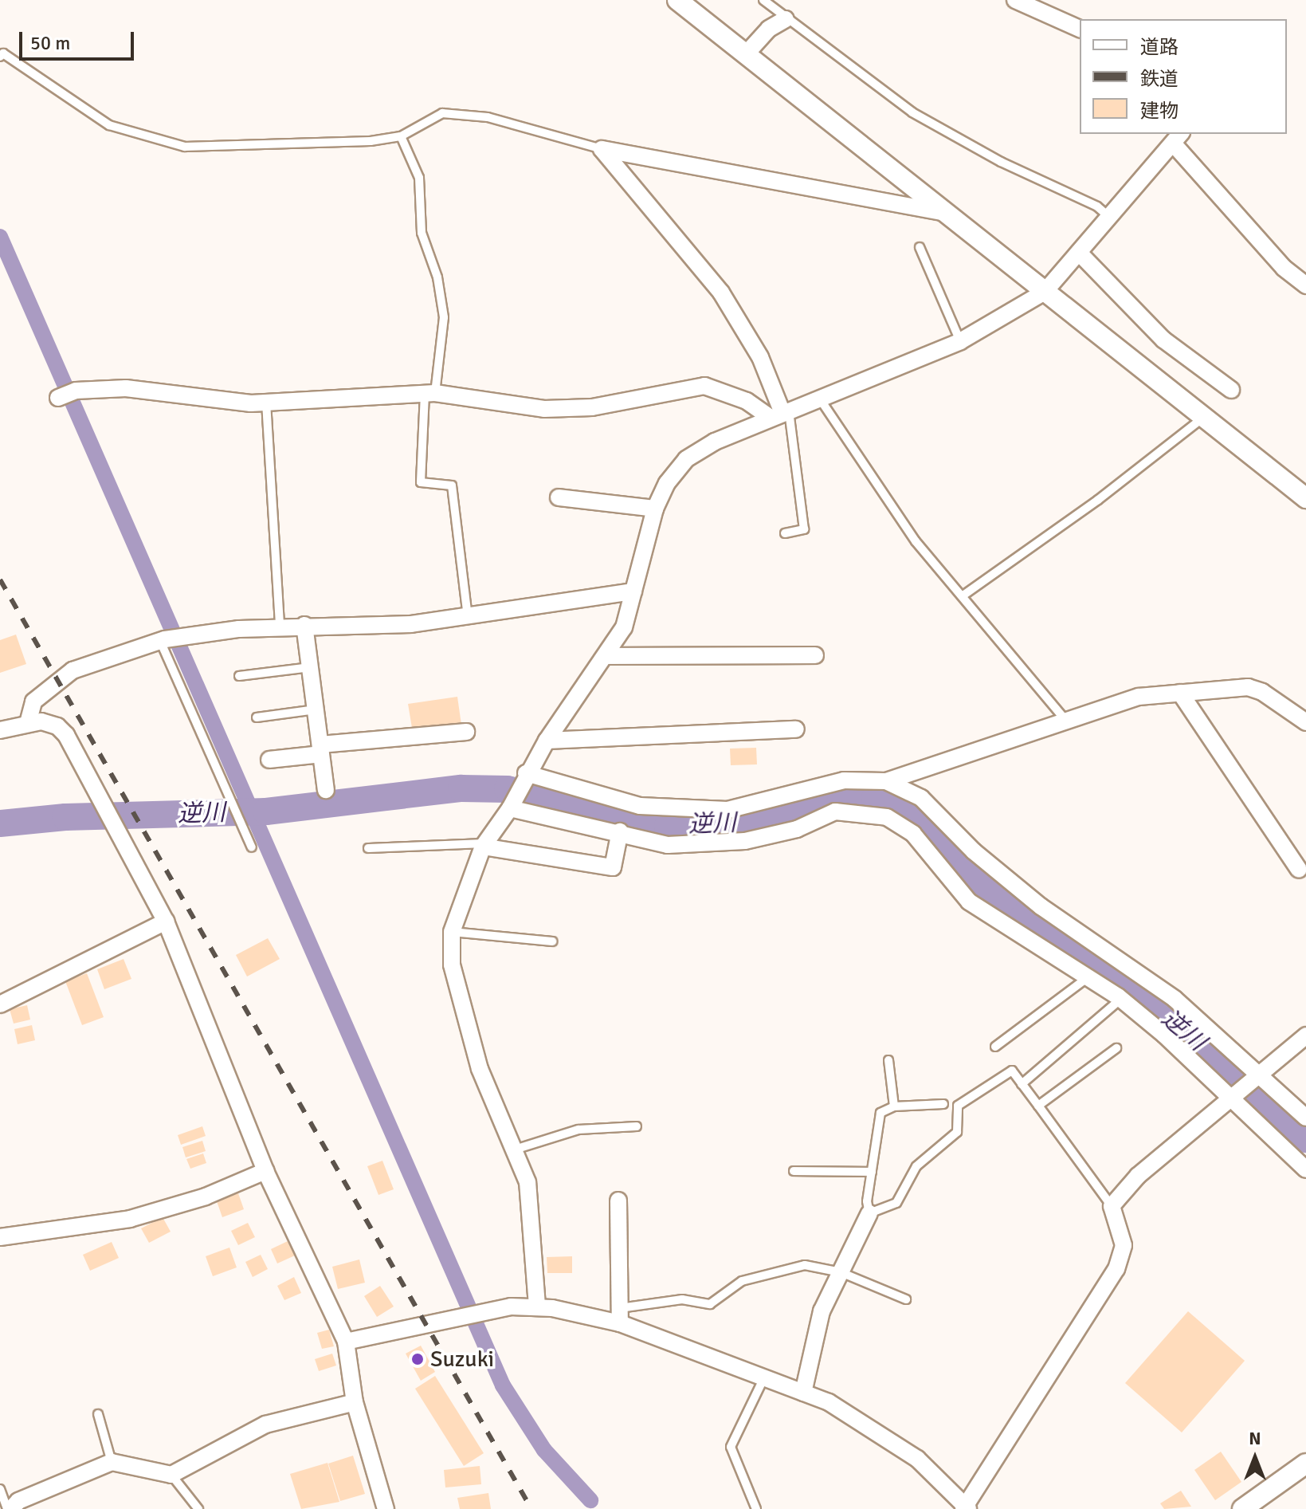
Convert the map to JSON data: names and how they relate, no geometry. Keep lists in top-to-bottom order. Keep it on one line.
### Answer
{"water":["逆川"],"places":["Suzuki"],"legend":["道路","鉄道","建物"],"scale_bar":"50 m","north":"top"}
